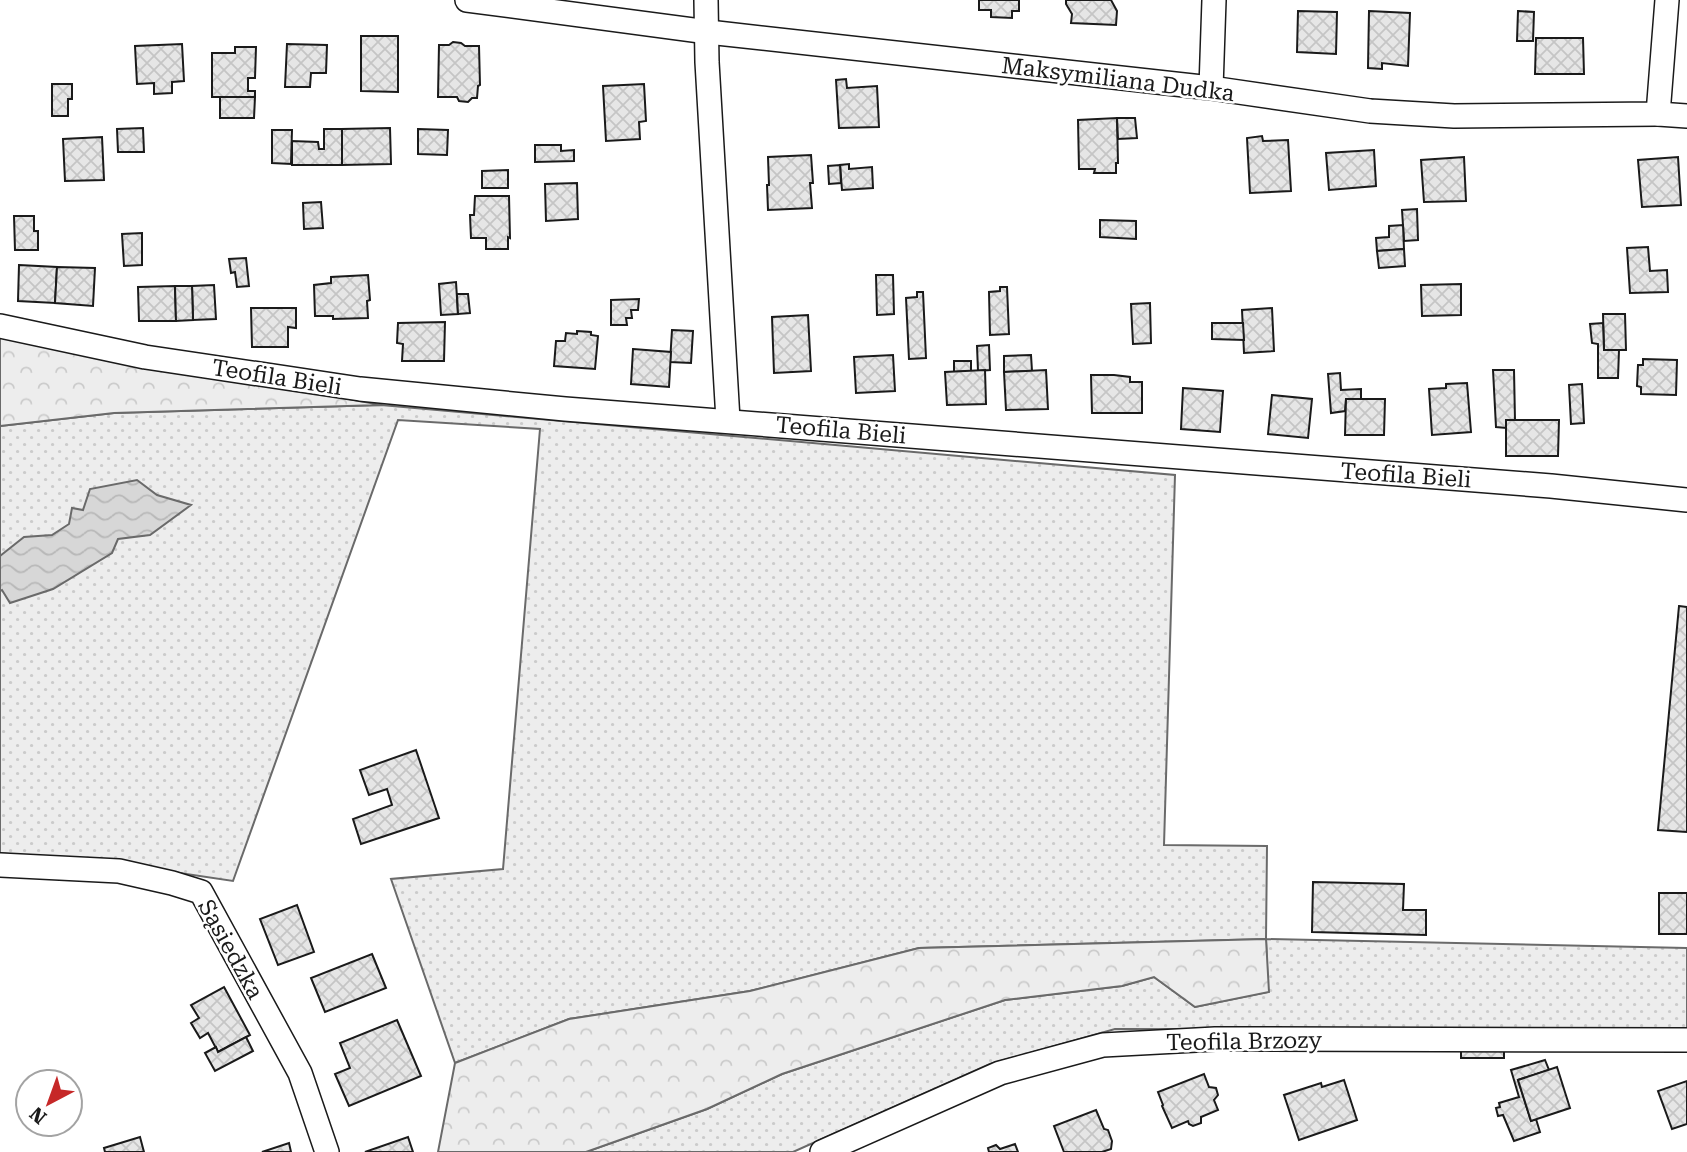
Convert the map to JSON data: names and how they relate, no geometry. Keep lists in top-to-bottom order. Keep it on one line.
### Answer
{"streets":{"street":["Maksymiliana Dudka","Teofila Bieli","Sąsiedzka","Teofila Brzozy"]},"north":"bottom left"}
